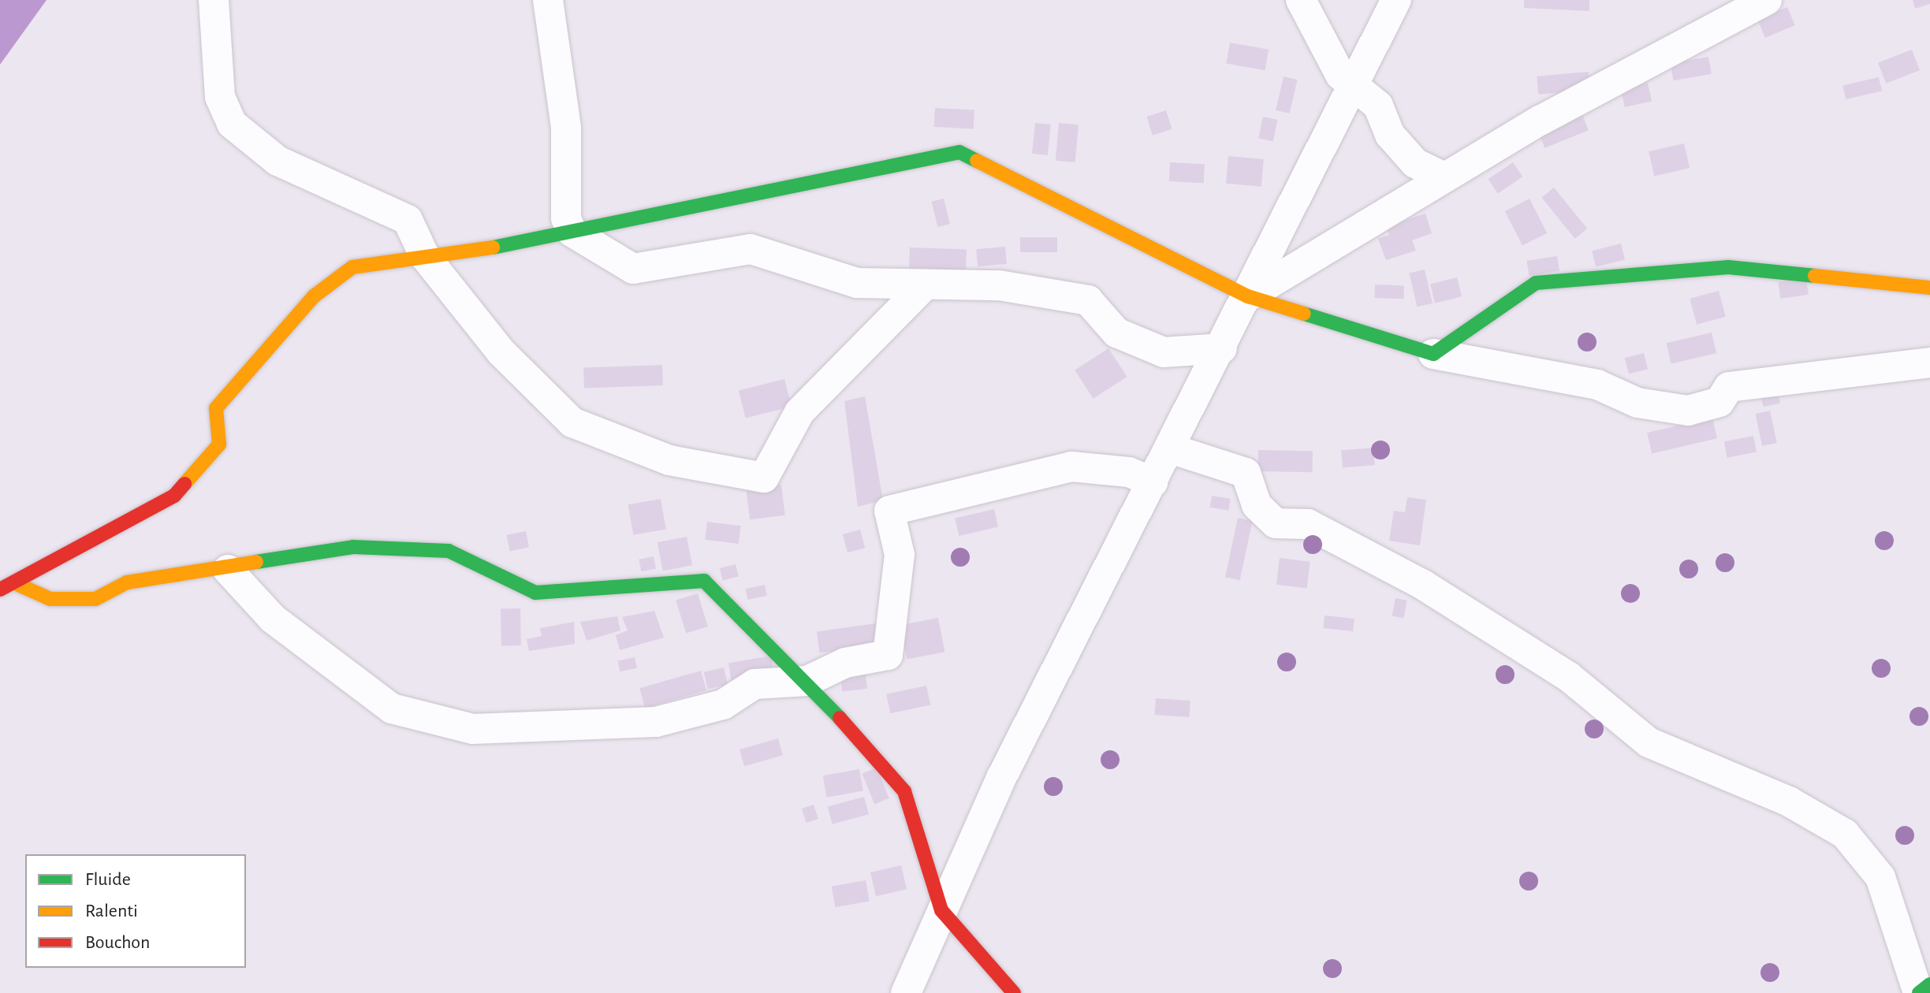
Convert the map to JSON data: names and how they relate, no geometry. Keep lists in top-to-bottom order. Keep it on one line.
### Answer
{"legend":["Fluide","Ralenti","Bouchon"]}
